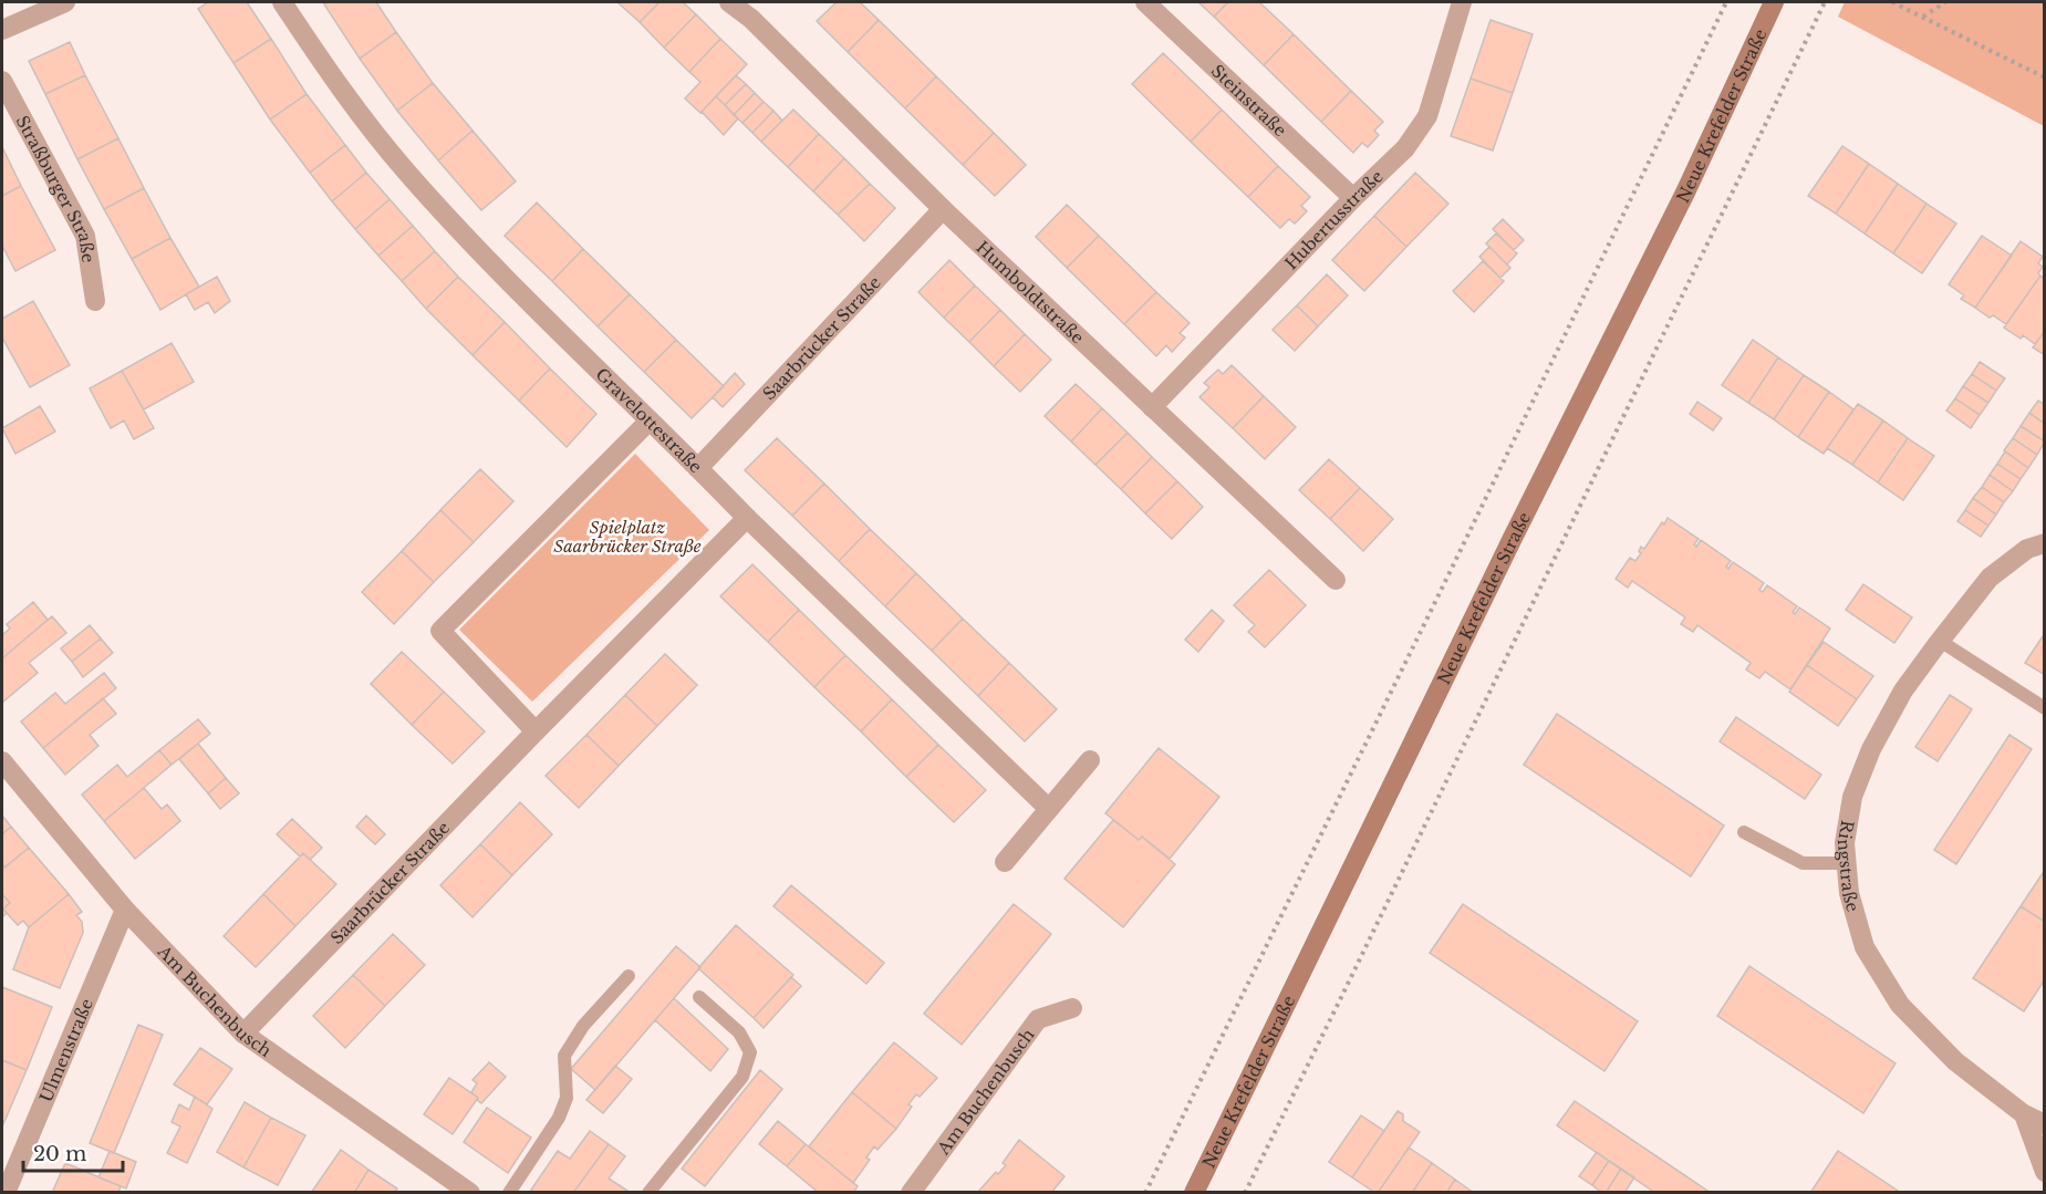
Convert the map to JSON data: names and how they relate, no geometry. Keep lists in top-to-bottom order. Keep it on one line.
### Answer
{"streets":{"main road":["Neue Krefelder Straße"],"street":["Steinstraße","Straßburger Straße","Hubertusstraße","Humboldtstraße","Saarbrücker Straße","Gravelottestraße","Ringstraße","Am Buchenbusch","Ulmenstraße"]},"crossings":[["Steinstraße","Hubertusstraße"],["Hubertusstraße","Humboldtstraße"],["Humboldtstraße","Saarbrücker Straße"],["Saarbrücker Straße","Gravelottestraße"],["Saarbrücker Straße","Am Buchenbusch"],["Am Buchenbusch","Ulmenstraße"]],"parks":["Spielplatz Saarbrücker Straße"],"scale_bar":"20 m"}
